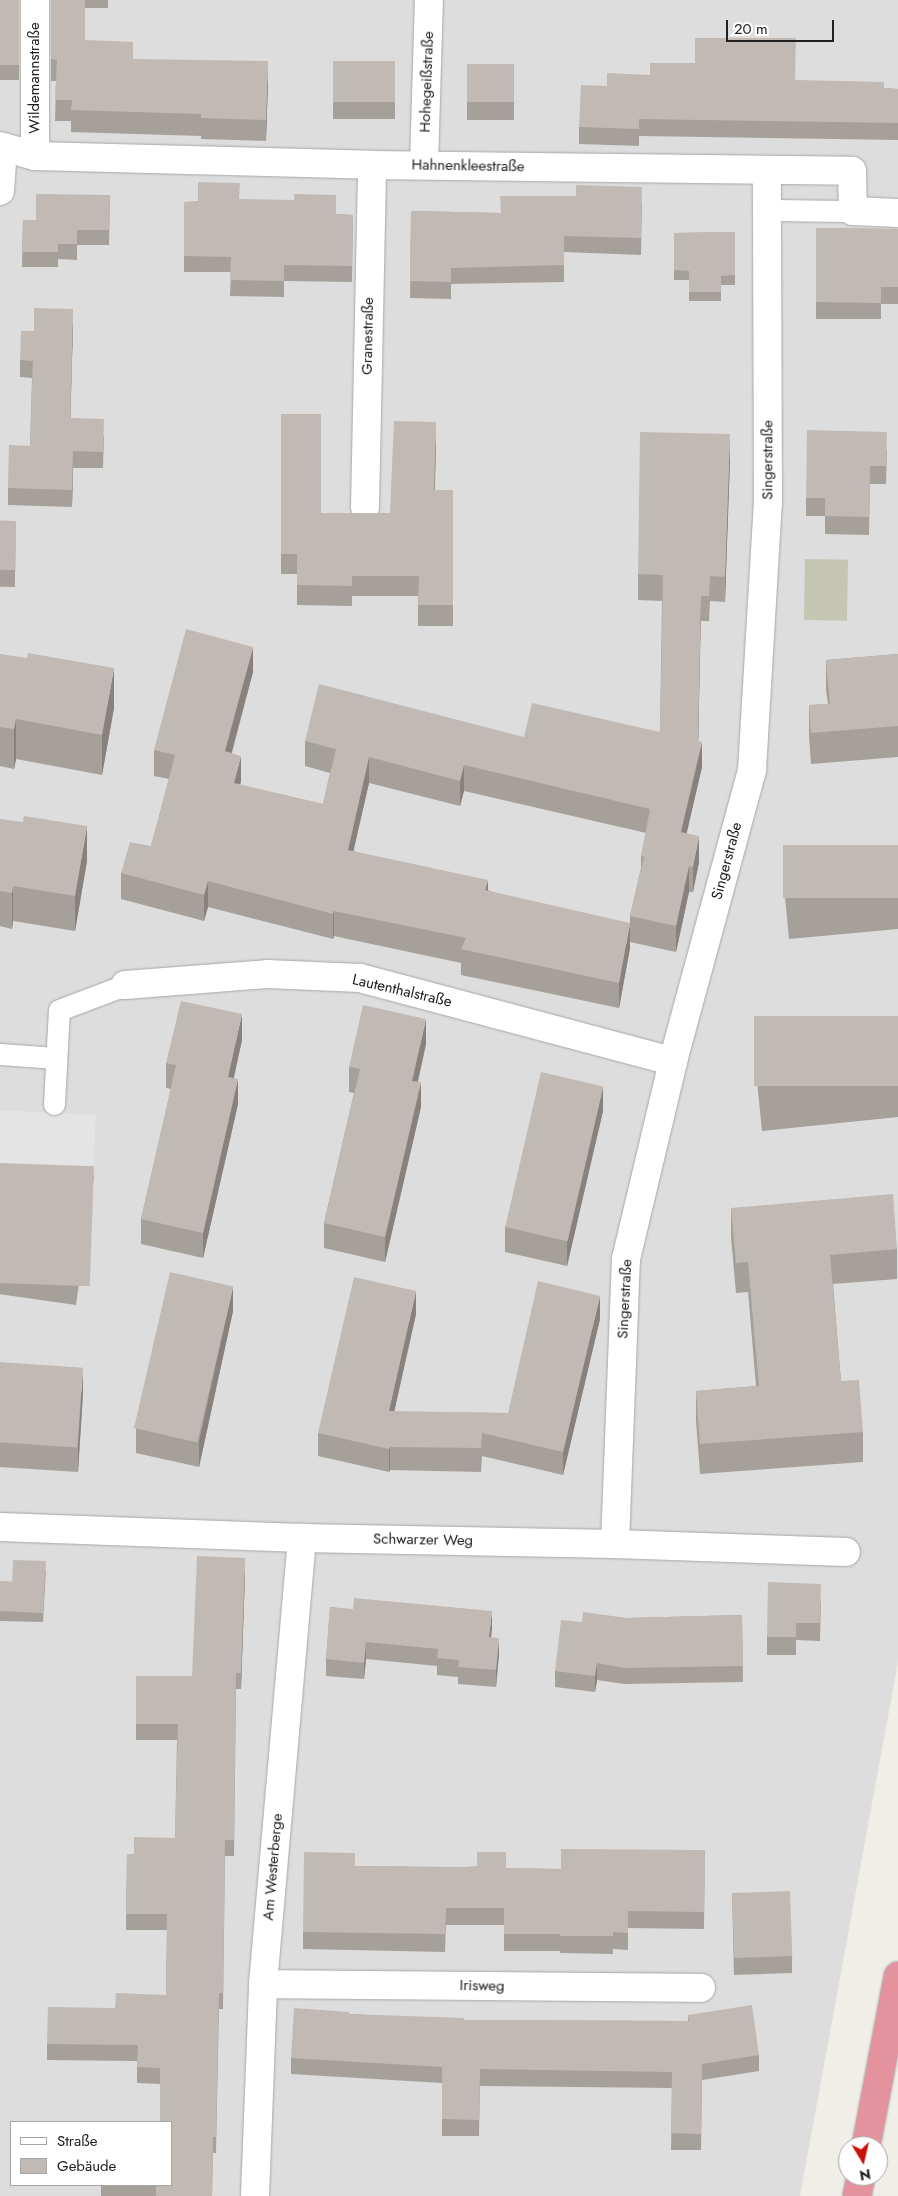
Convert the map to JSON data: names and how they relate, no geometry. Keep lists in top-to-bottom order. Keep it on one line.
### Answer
{"streets":{"street":["Wildemannstraße","Hohegeißstraße","Hahnenkleestraße","Granestraße","Singerstraße","Lautenthalstraße","Schwarzer Weg","Am Westerberge","Irisweg"]},"crossings":[["Wildemannstraße","Hahnenkleestraße"],["Hohegeißstraße","Hahnenkleestraße"],["Hahnenkleestraße","Granestraße"],["Hahnenkleestraße","Singerstraße"],["Singerstraße","Lautenthalstraße"],["Singerstraße","Schwarzer Weg"],["Schwarzer Weg","Am Westerberge"],["Am Westerberge","Irisweg"]],"legend":["Straße","Gebäude"],"scale_bar":"20 m","north":"bottom"}
